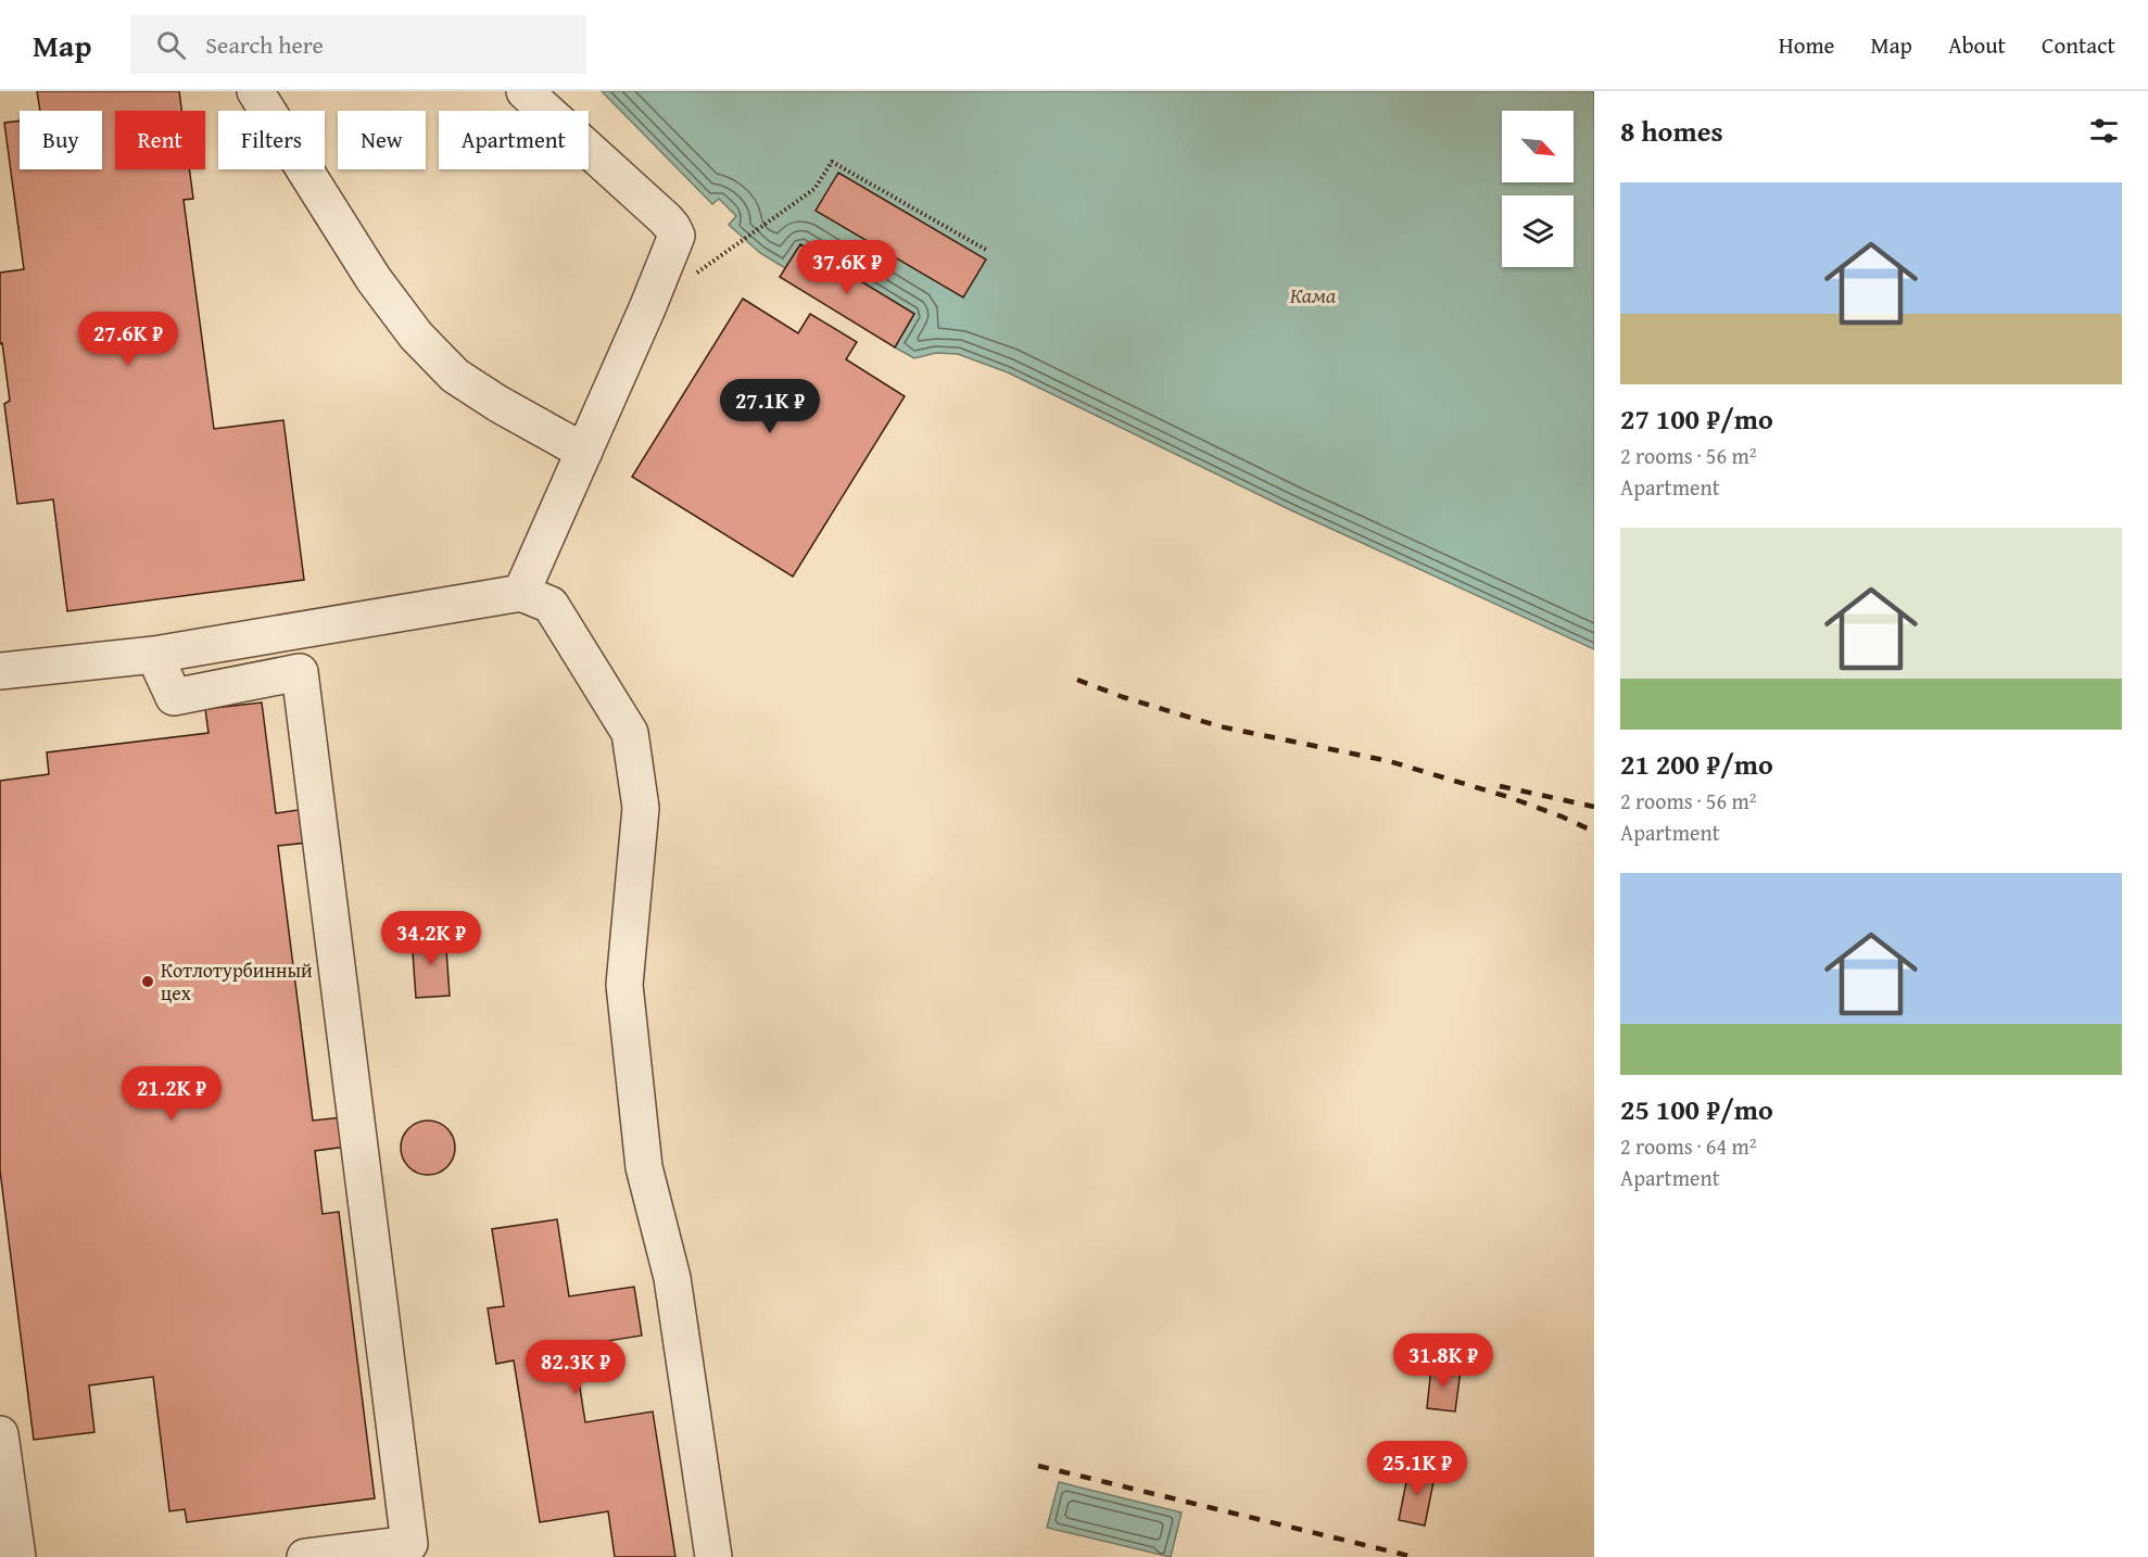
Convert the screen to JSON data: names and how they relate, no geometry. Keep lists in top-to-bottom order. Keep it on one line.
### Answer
{"water":["Кама"],"places":["Котлотурбинный цех"],"north":"bottom right","page":{"header":"Map","search":"Search here","nav":["Home","Map","About","Contact"],"heading":"8 homes","chip":["Buy","Rent","Filters","New","Apartment"],"list":[{"name":"27 100 ₽/mo","note":"2 rooms · 56 m² · Apartment"},{"name":"21 200 ₽/mo","note":"2 rooms · 56 m² · Apartment"},{"name":"25 100 ₽/mo","note":"2 rooms · 64 m² · Apartment"}],"price":["37.6K ₽","27.6K ₽","27.1K ₽","34.2K ₽","21.2K ₽","31.8K ₽","82.3K ₽","25.1K ₽"]}}
